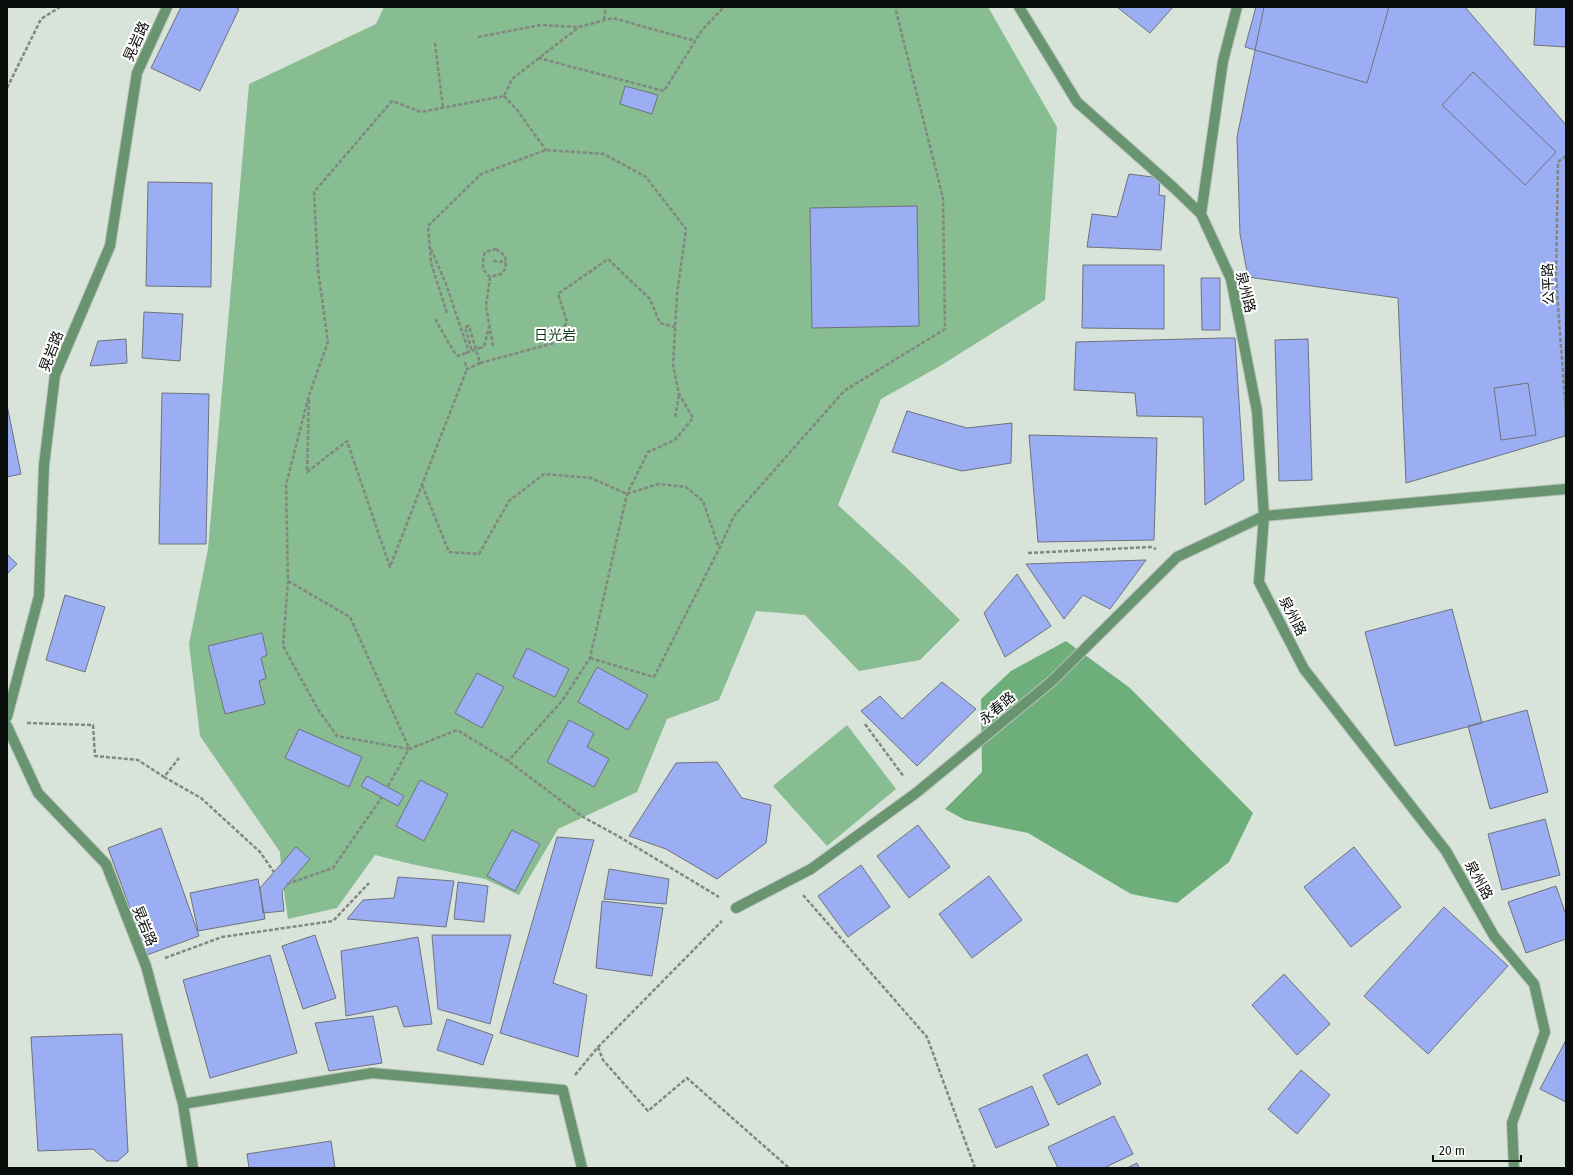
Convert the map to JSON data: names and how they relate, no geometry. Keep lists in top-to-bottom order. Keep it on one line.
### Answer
{"streets":{"street":["晃岩路","泉州路","永春路"],"path":["公平路"]},"crossings":[["泉州路","永春路"]],"parks":["日光岩"],"scale_bar":"20 m"}
